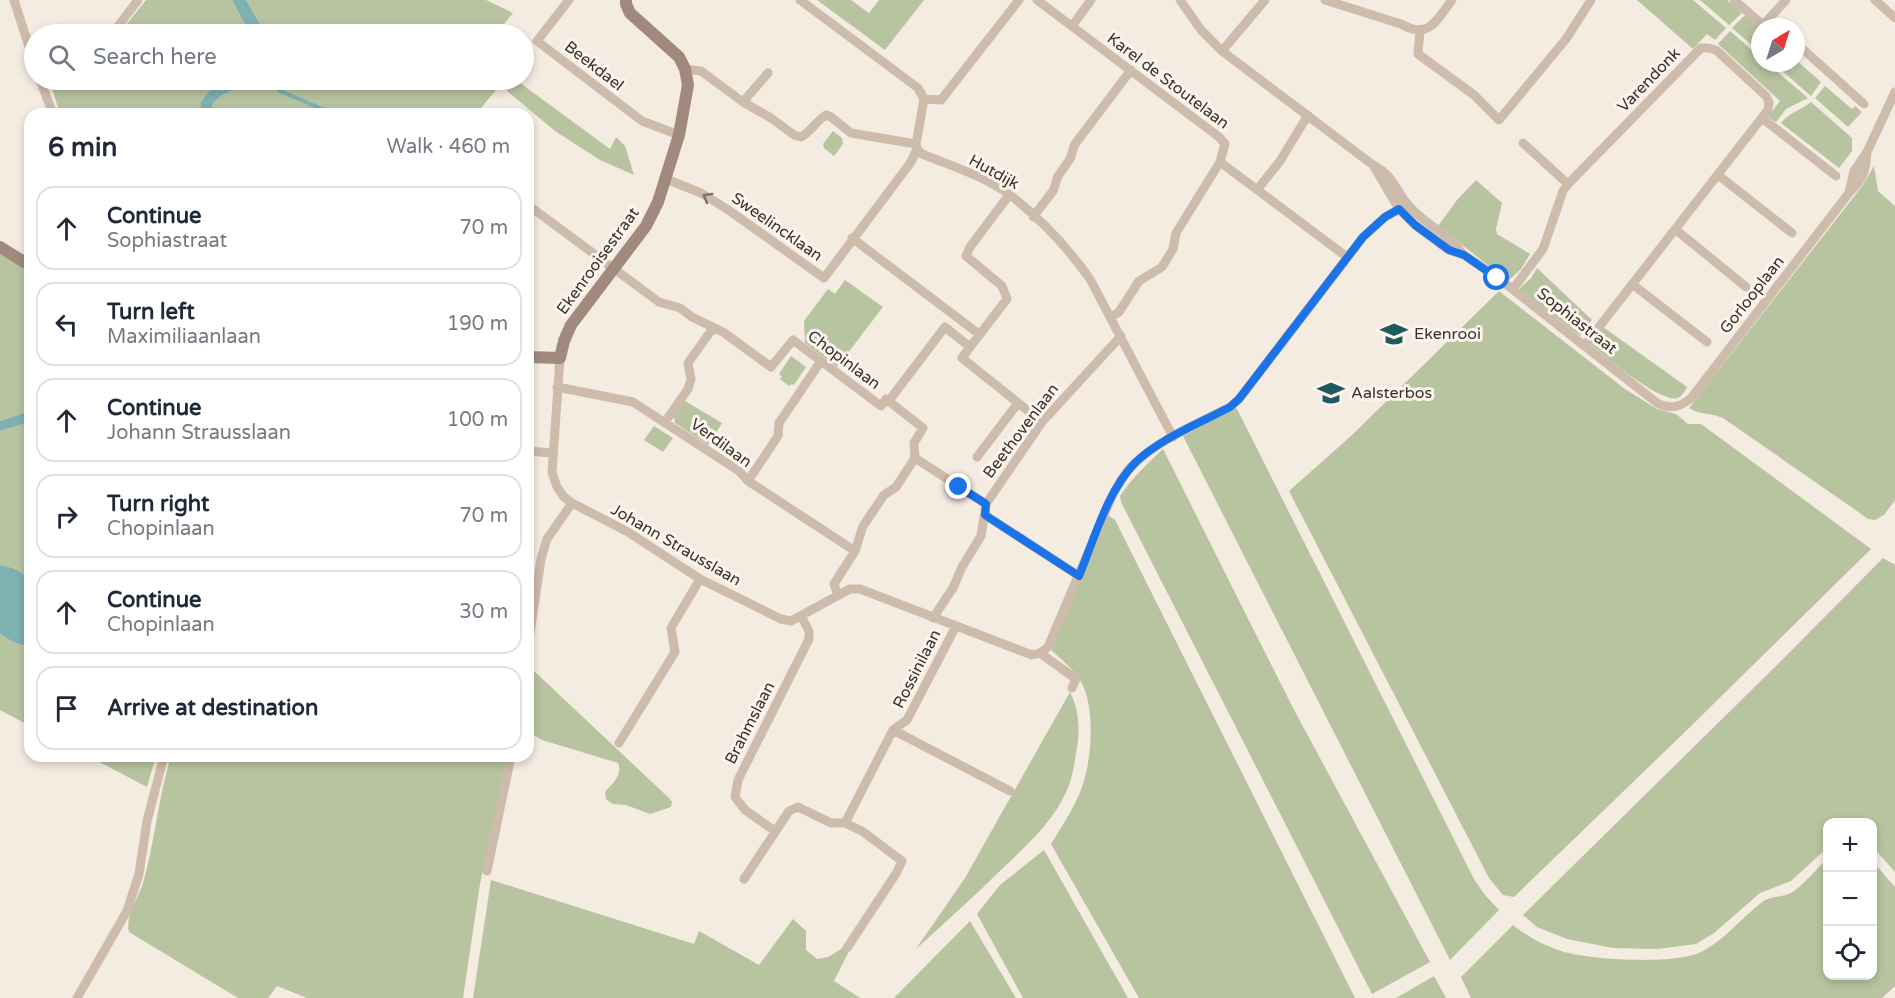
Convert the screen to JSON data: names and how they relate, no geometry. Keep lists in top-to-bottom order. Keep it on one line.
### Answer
{"streets":{"street":["Beekdael","Varendonk","Karel de Stoutelaan","Hutdijk","Sweelincklaan","Ekenrooisestraat","Gorlooplaan","Sophiastraat","Chopinlaan","Beethovenlaan","Verdilaan","Johann Strausslaan","Rossinilaan","Brahmslaan"]},"crossings":[["Beekdael","Ekenrooisestraat"],["Varendonk","Sophiastraat"],["Hutdijk","Sweelincklaan"],["Hutdijk","Ekenrooisestraat"],["Hutdijk","Beethovenlaan"],["Sweelincklaan","Ekenrooisestraat"],["Ekenrooisestraat","Chopinlaan"],["Ekenrooisestraat","Johann Strausslaan"],["Gorlooplaan","Sophiastraat"],["Verdilaan","Johann Strausslaan"],["Johann Strausslaan","Brahmslaan"]],"places":{"school or university":["Ekenrooi","Aalsterbos"]},"north":"top right","page":{"search":"Search here","heading":["6 min","Walk · 460 m"],"list":[["Continue","Sophiastraat","70 m"],["Turn left","Maximiliaanlaan","190 m"],["Continue","Johann Strausslaan","100 m"],["Turn right","Chopinlaan","70 m"],["Continue","Chopinlaan","30 m"],"Arrive at destination"],"map_buttons":["+","−"]}}
